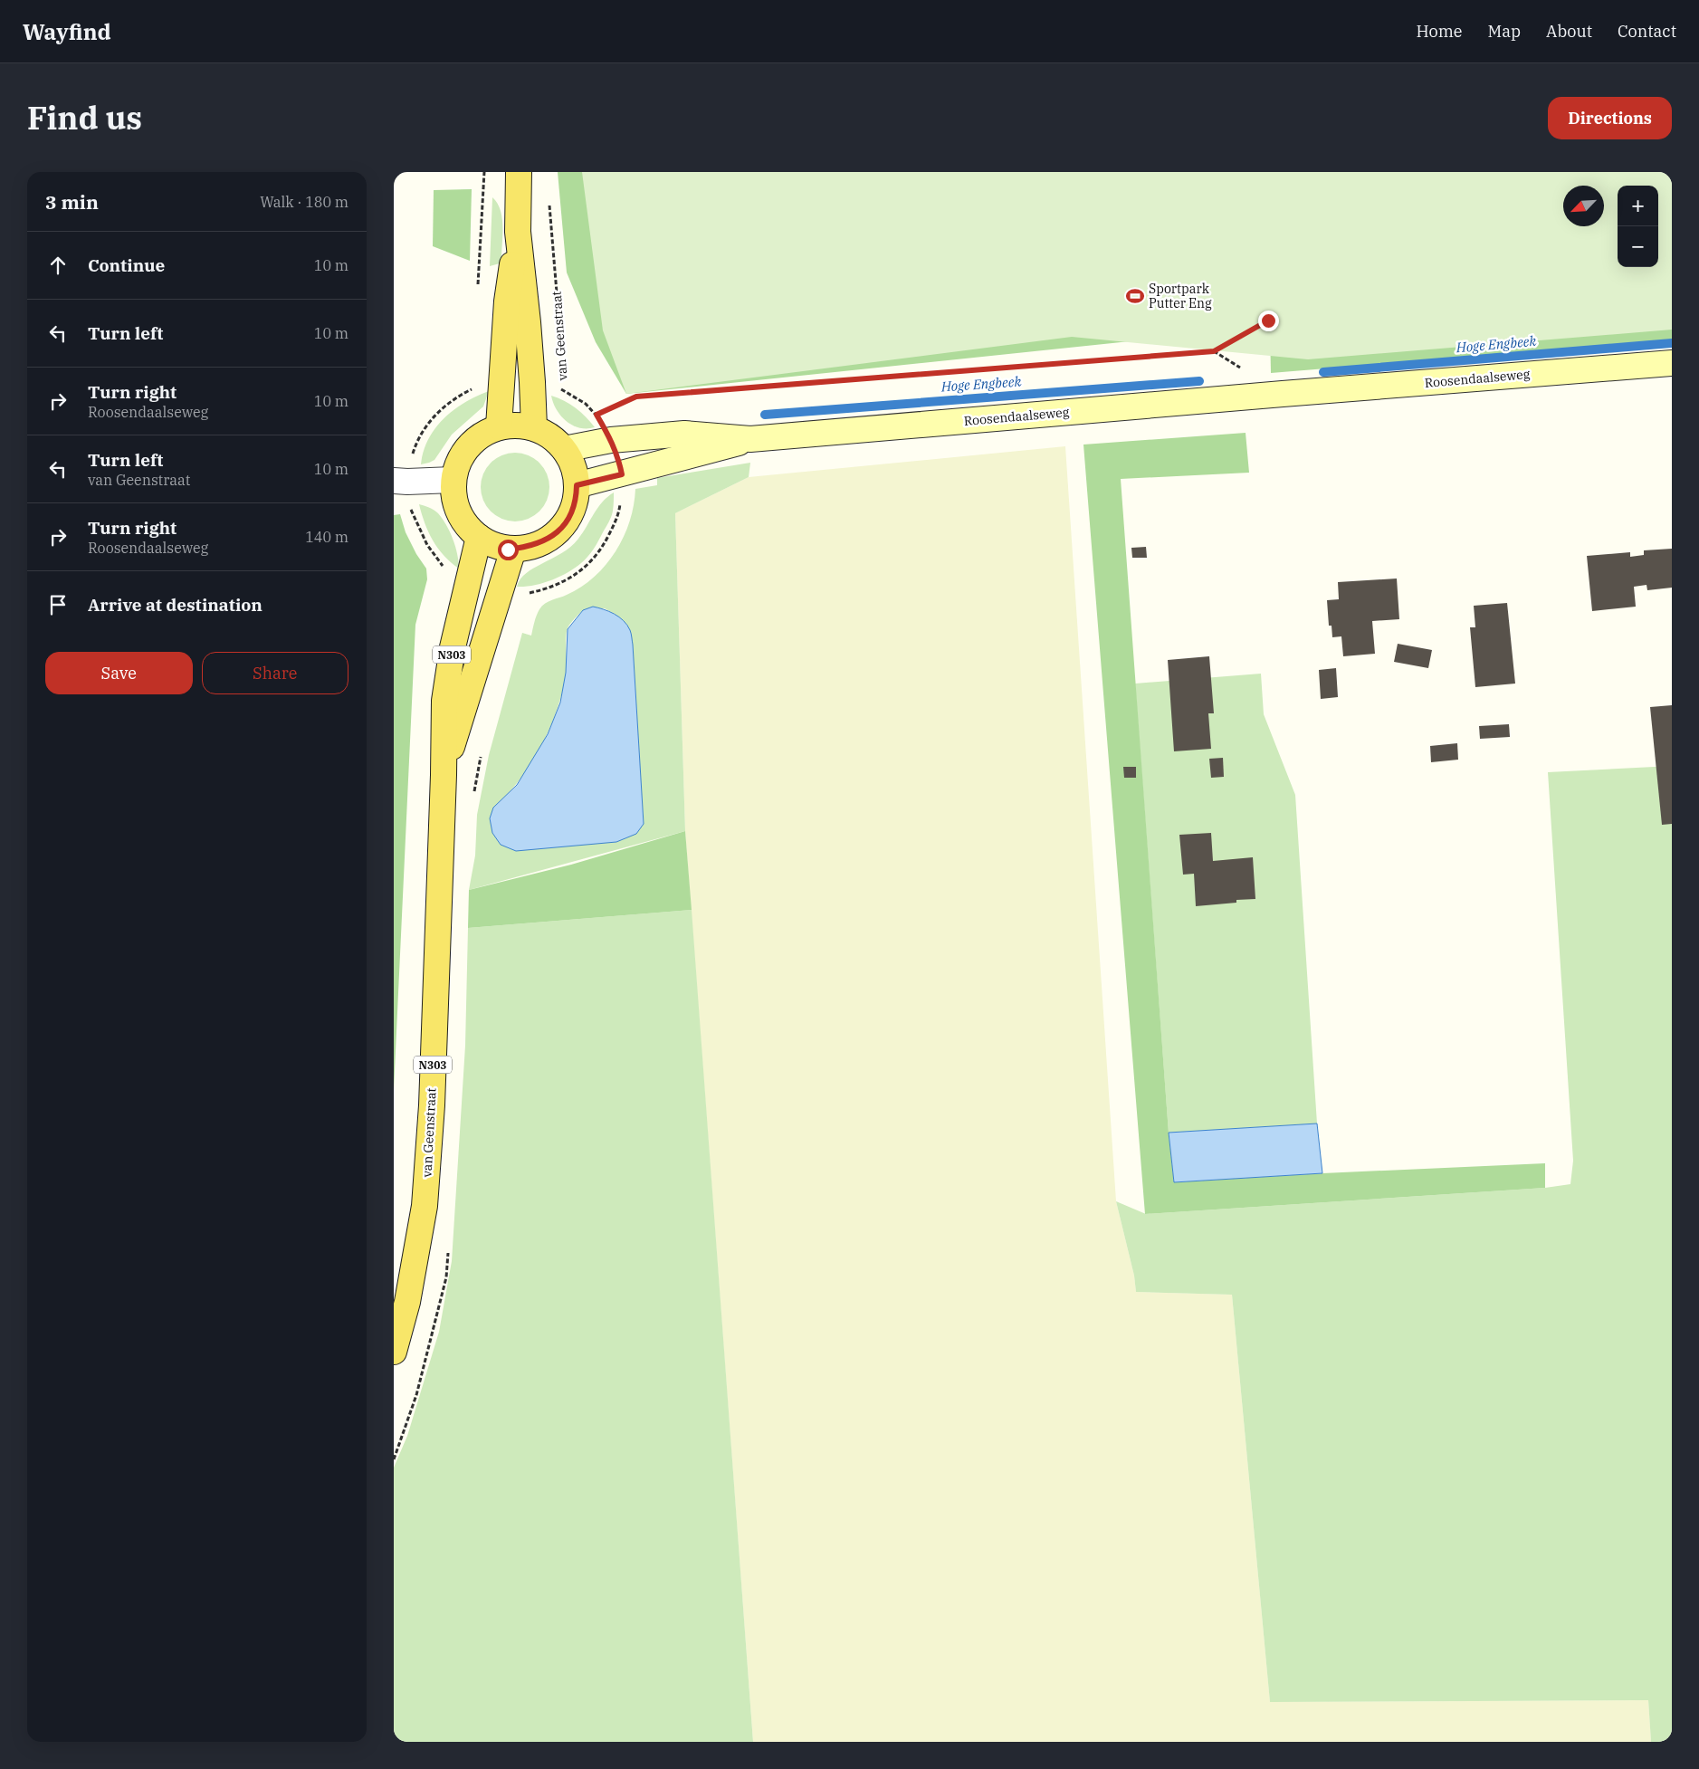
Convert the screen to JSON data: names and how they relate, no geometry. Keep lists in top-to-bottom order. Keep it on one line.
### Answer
{"streets":{"main road":["van Geenstraat","N303"],"street":["Roosendaalseweg"]},"crossings":[["van Geenstraat","Roosendaalseweg"]],"water":["Hoge Engbeek"],"places":{"sports":["Sportpark Putter Eng"]},"north":"bottom left","page":{"header":"Wayfind","nav":["Home","Map","About","Contact"],"title":"Find us","buttons":["Directions",["Save","Share"]],"heading":["3 min","Walk · 180 m"],"map_buttons":["+","−"],"list":[["Continue","10 m"],["Turn left","10 m"],["Turn right","Roosendaalseweg","10 m"],["Turn left","van Geenstraat","10 m"],["Turn right","Roosendaalseweg","140 m"],"Arrive at destination"]}}
